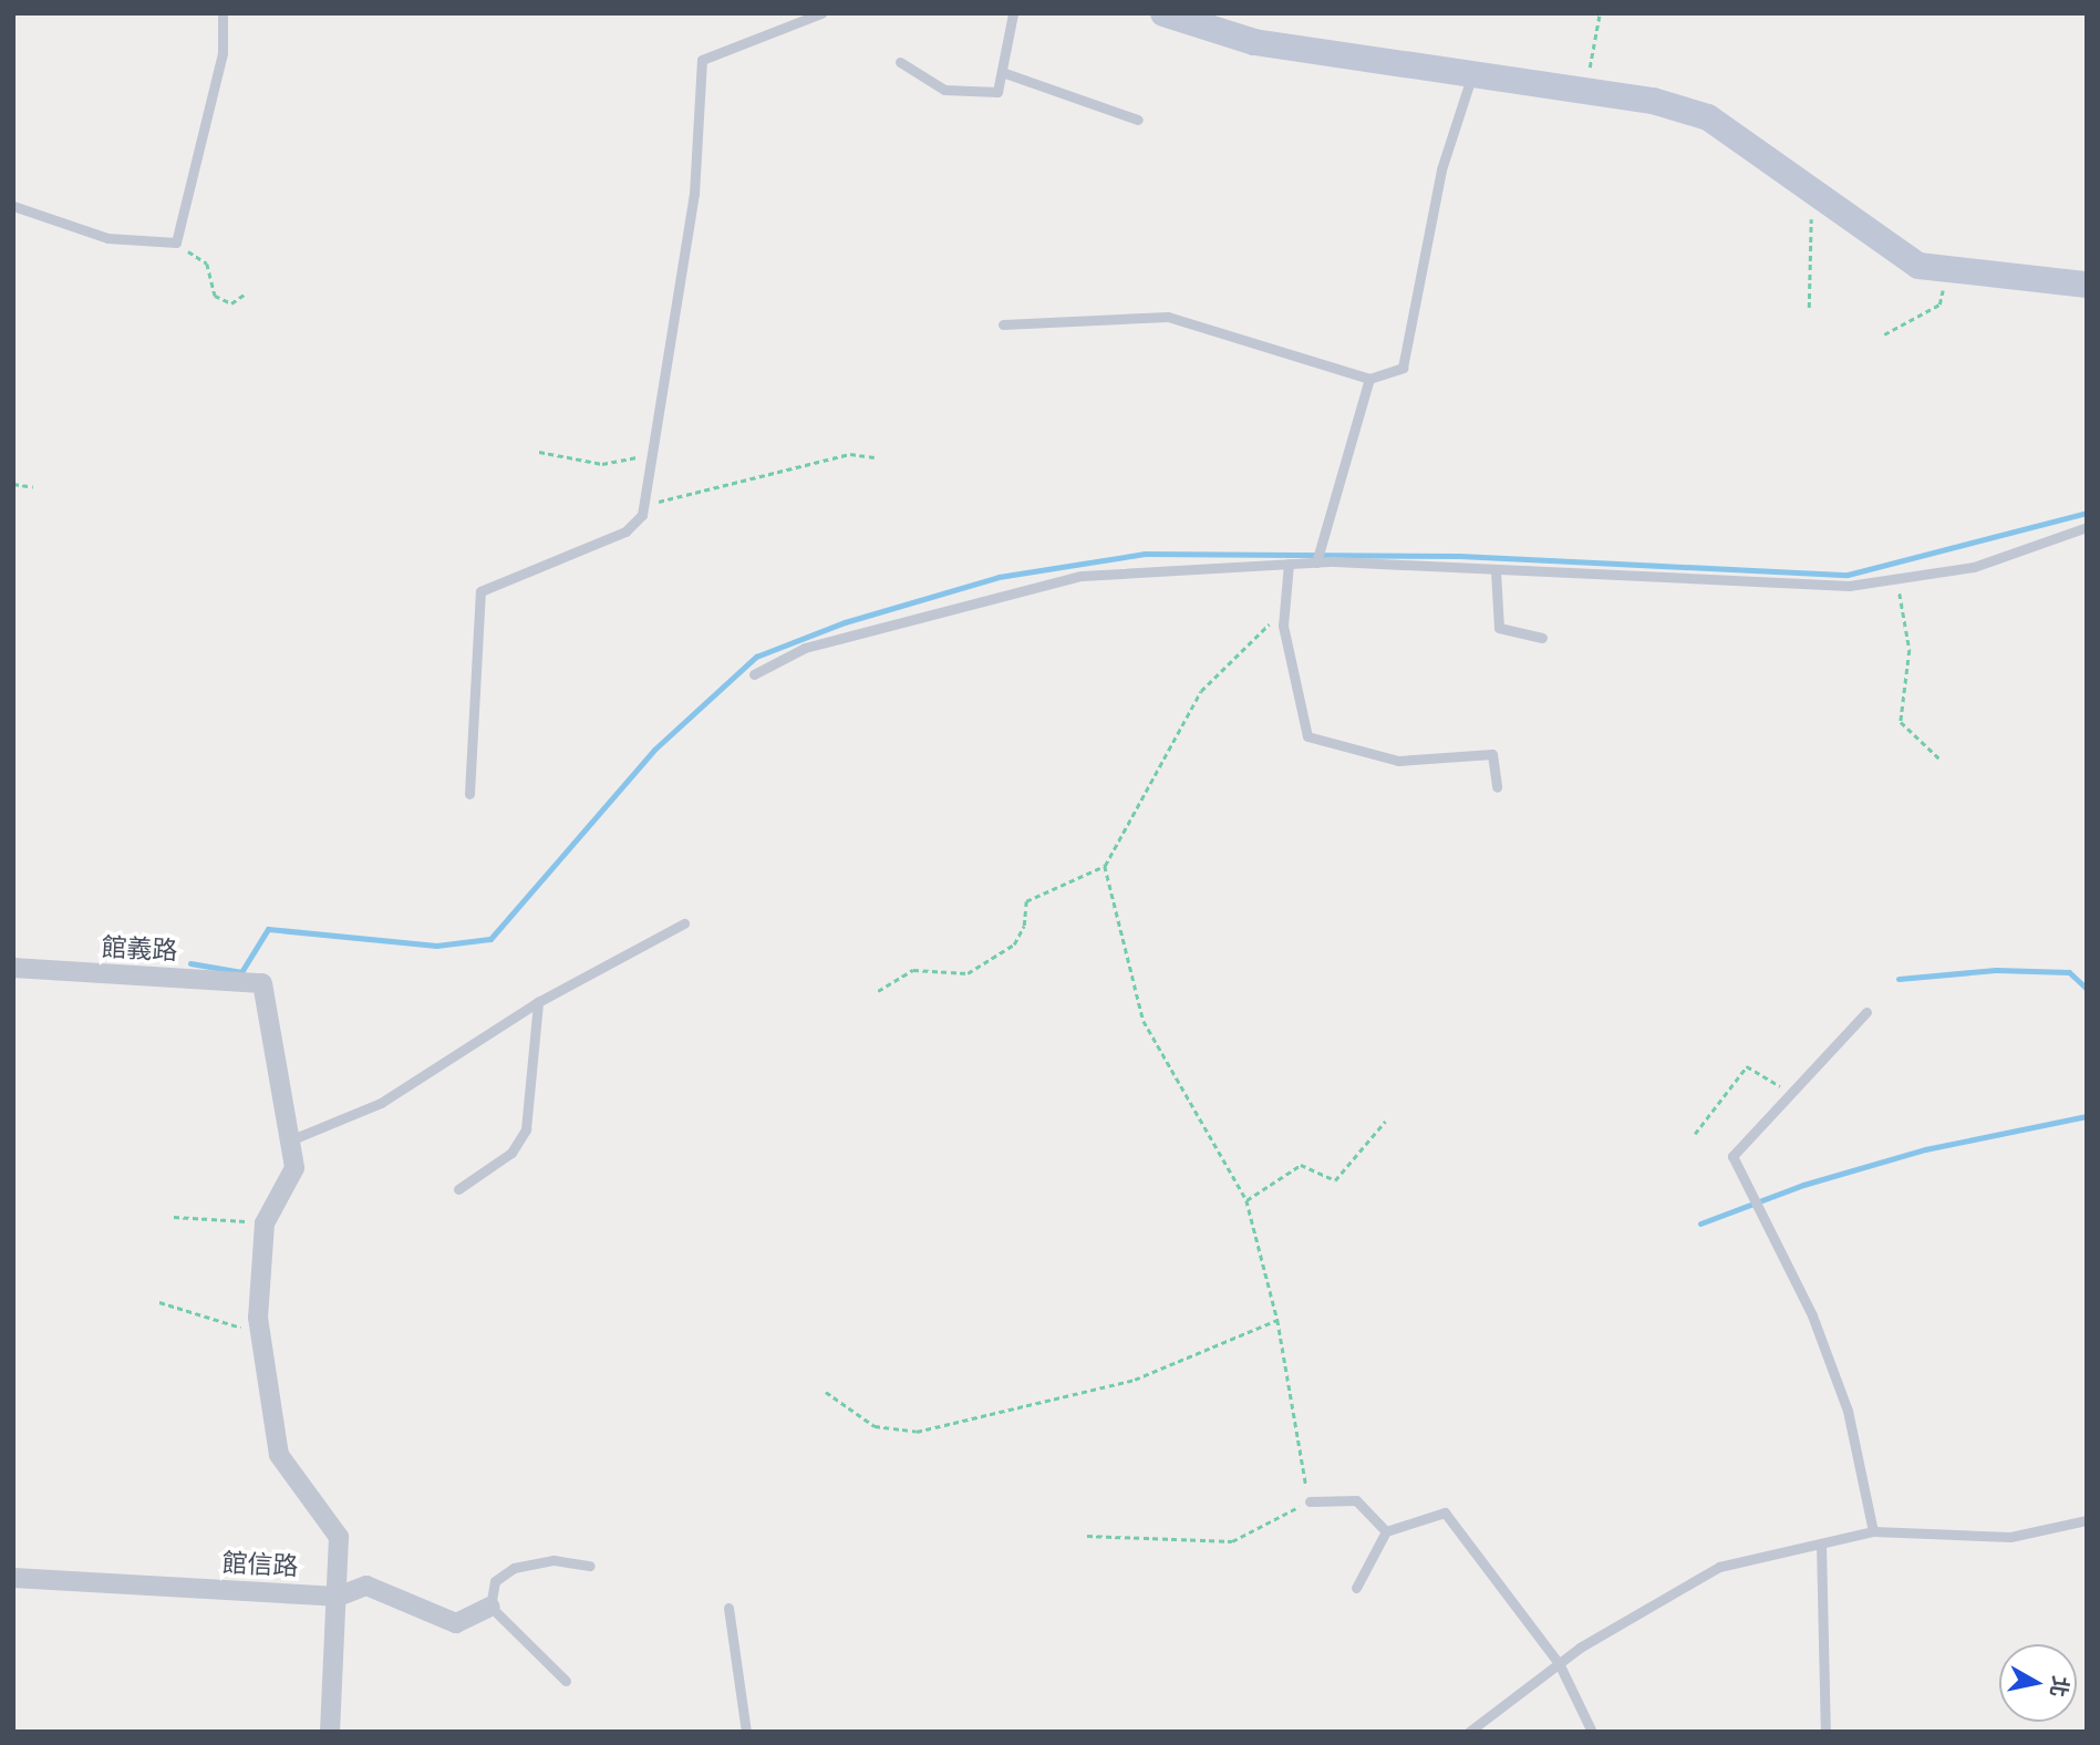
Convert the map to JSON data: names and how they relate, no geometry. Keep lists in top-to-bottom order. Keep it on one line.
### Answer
{"streets":{"street":["館義路","館信路"]},"north":"right"}
